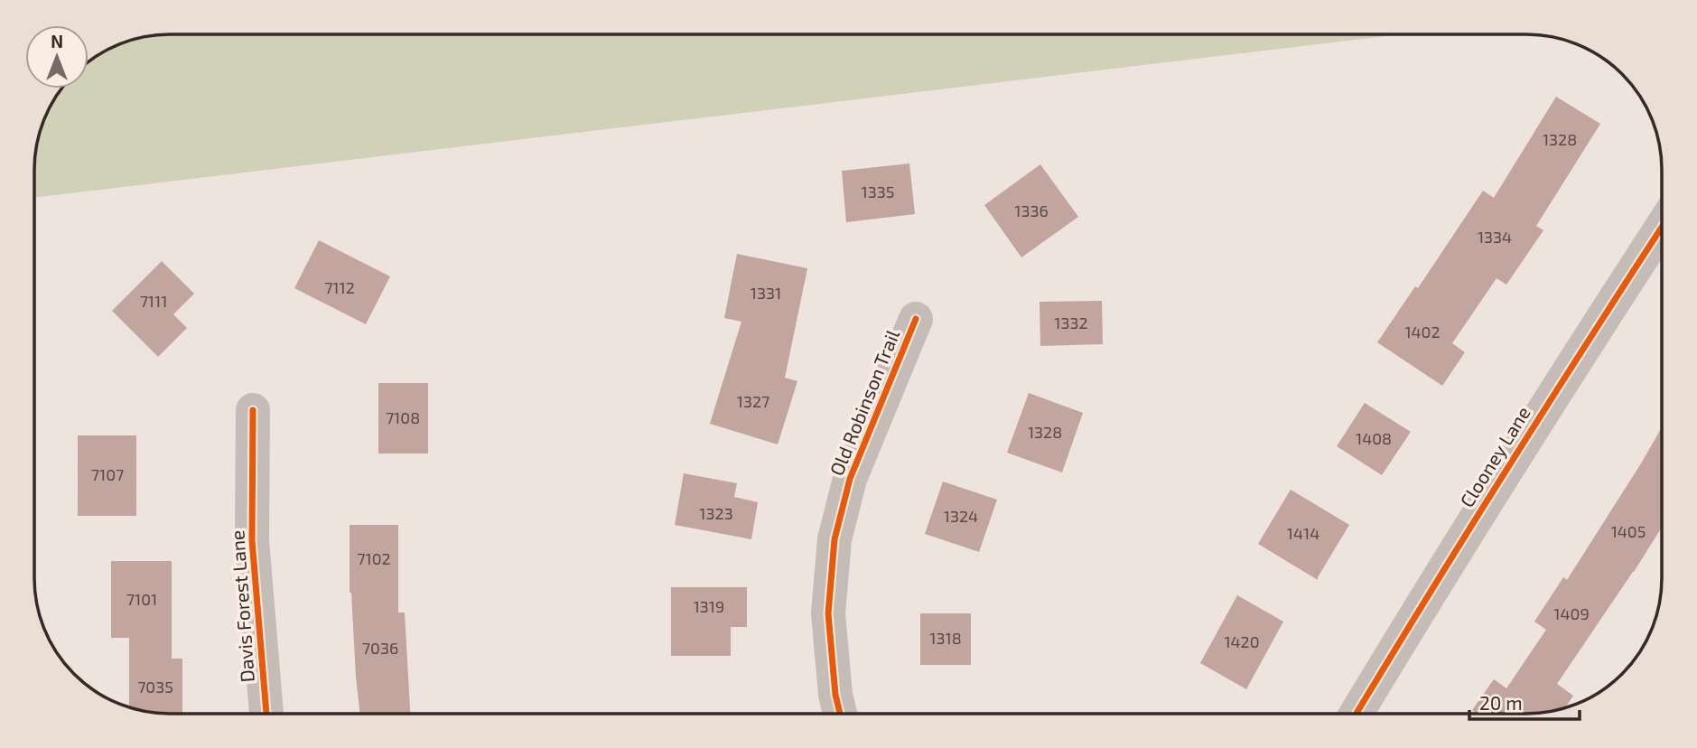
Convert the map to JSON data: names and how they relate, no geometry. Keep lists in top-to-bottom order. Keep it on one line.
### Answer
{"streets":{"street":["Old Robinson Trail","Clooney Lane","Davis Forest Lane"]},"house_numbers":["1328","1335","1336","1334","7112","1331","7111","1332","1402","1327","7108","1328","1408","7107","1323","1324","1405","1414","7102","7101","1319","1409","1318","1420","7036","7035"],"scale_bar":"20 m","north":"top"}
